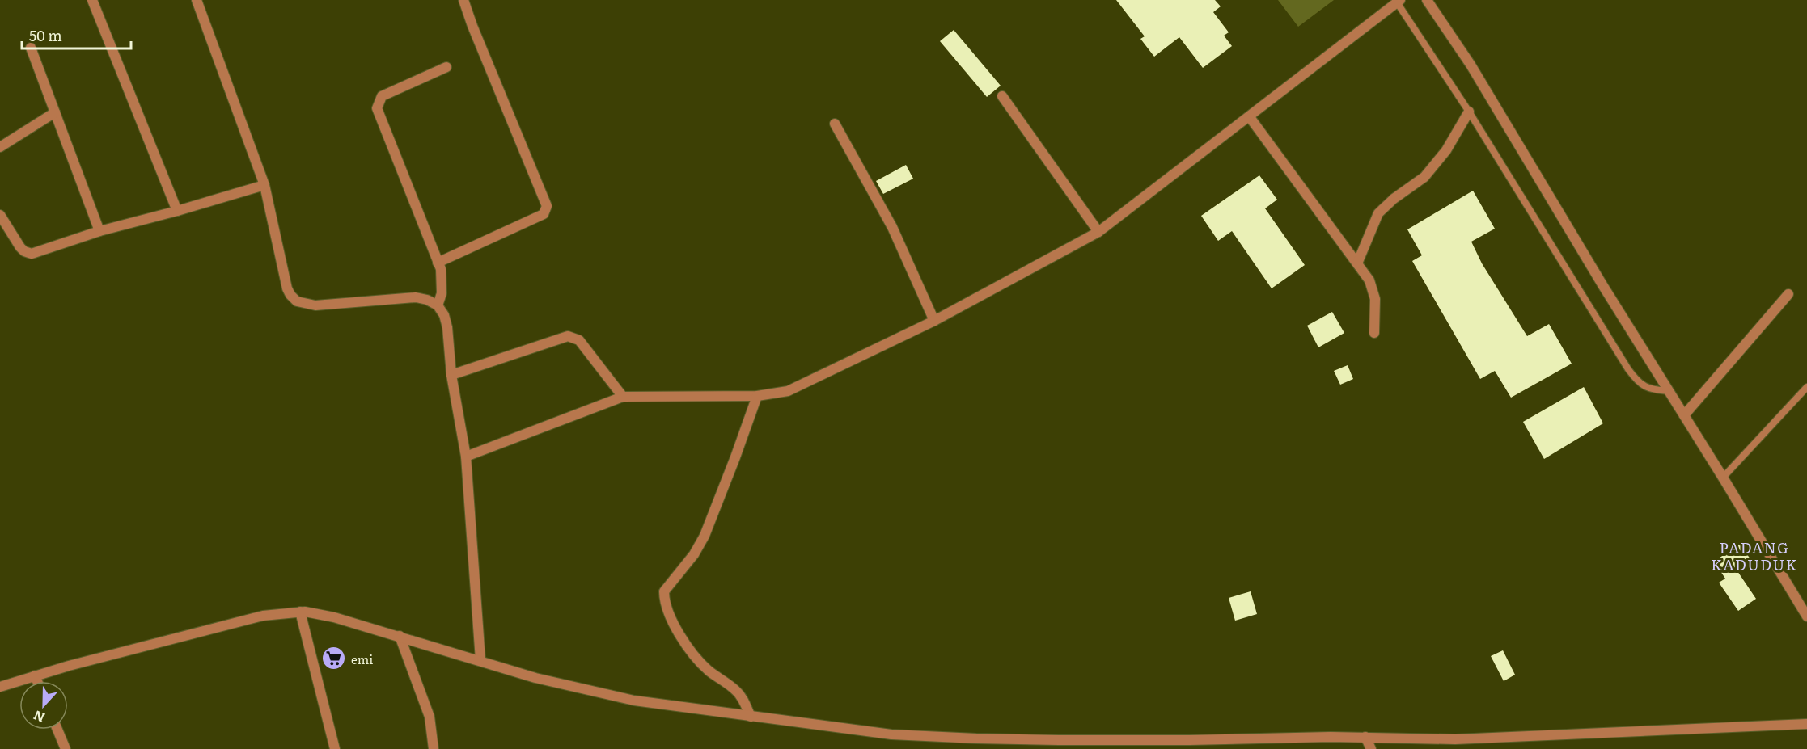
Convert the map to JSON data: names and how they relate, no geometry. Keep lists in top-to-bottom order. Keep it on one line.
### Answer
{"districts":["PADANG KADUDUK"],"places":{"supermarket":["emi"]},"scale_bar":"50 m","north":"bottom"}
